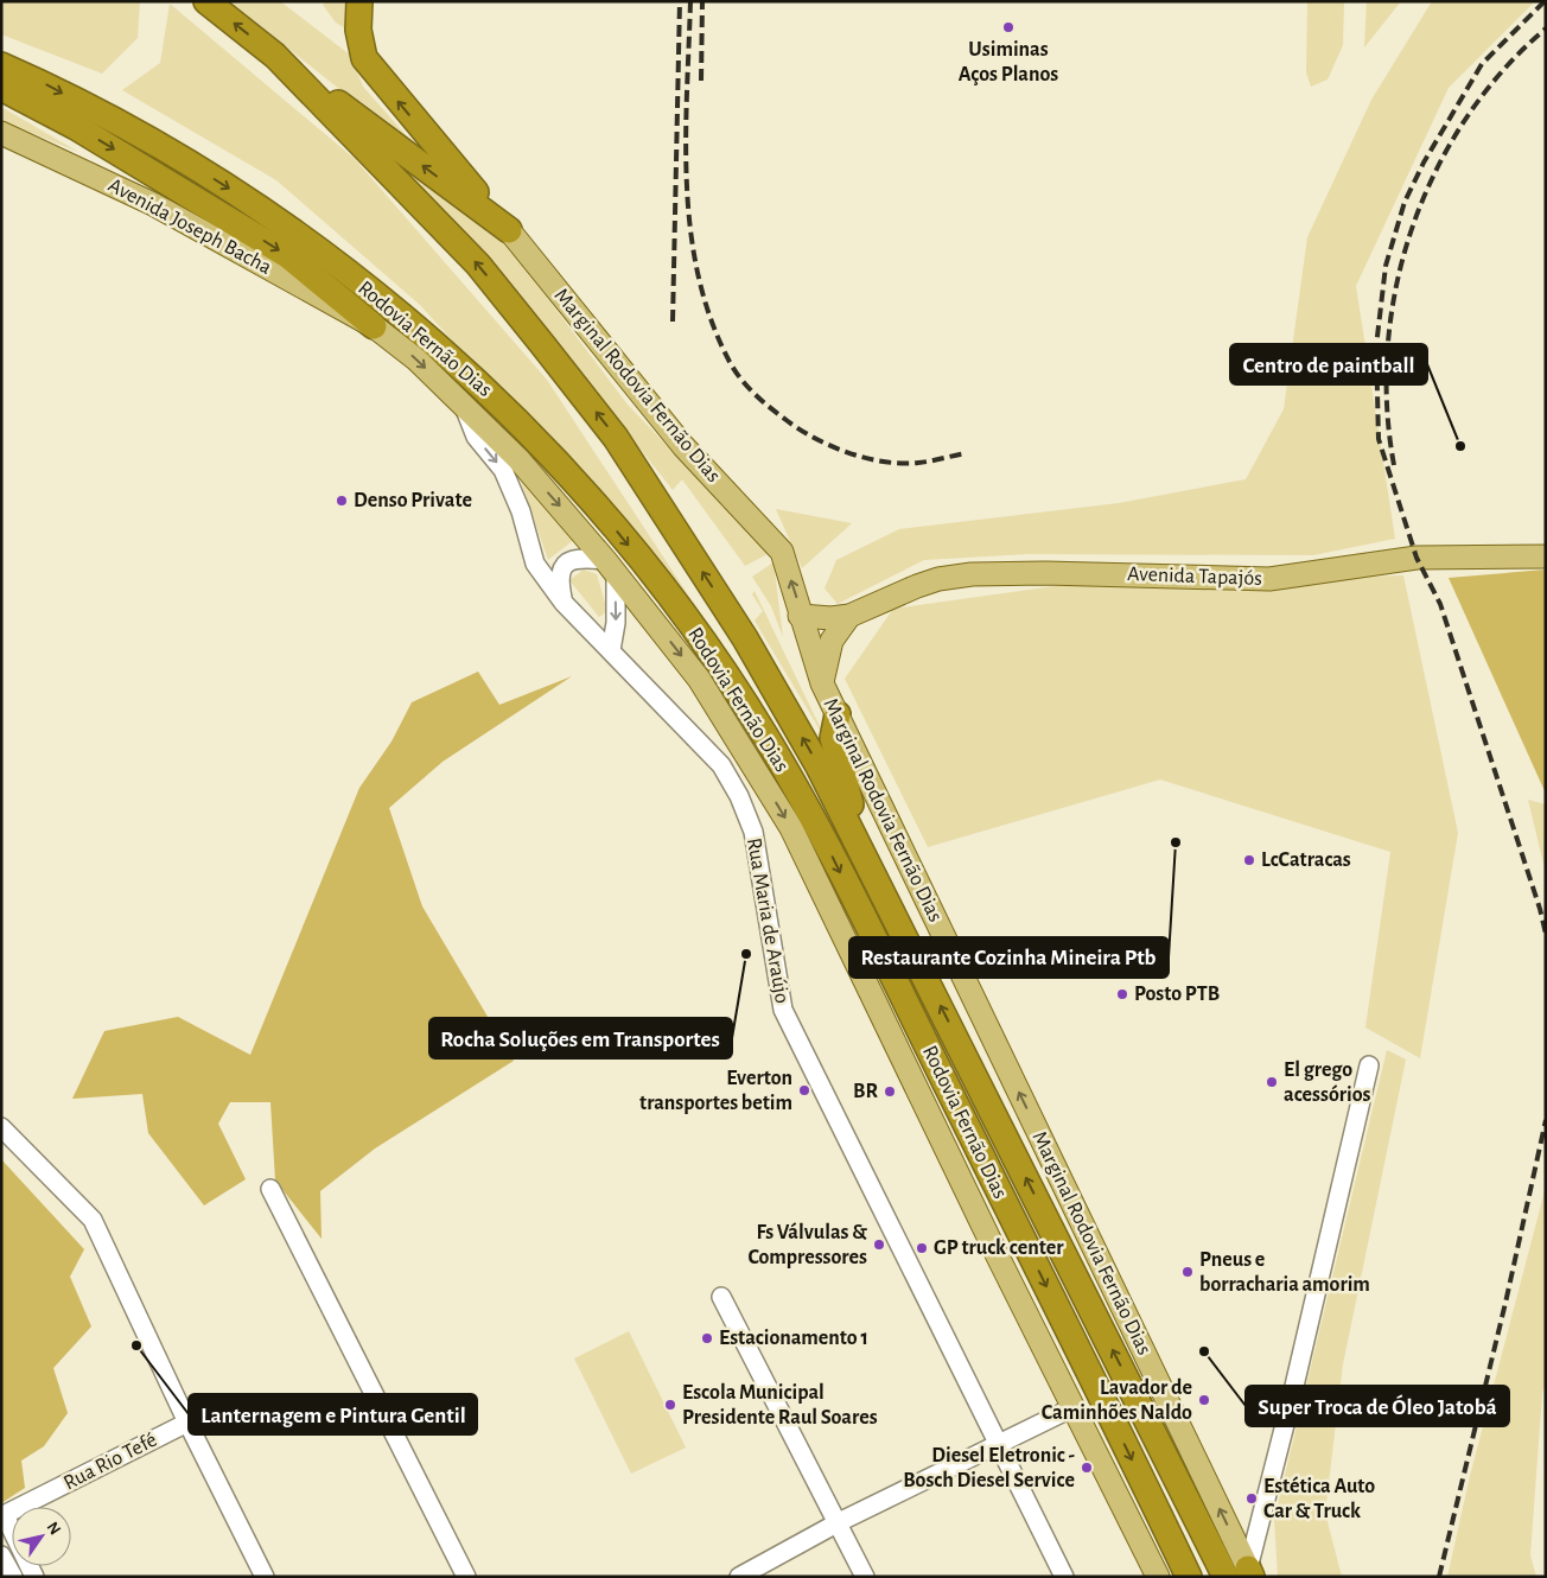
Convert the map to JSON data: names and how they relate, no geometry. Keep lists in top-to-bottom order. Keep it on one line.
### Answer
{"streets":{"highway":["Rodovia Fernão Dias"],"main road":["Avenida Joseph Bacha","Marginal Rodovia Fernão Dias","Avenida Tapajós"],"street":["Rua Maria de Araújo","Rua Rio Tefé"]},"crossings":[["Rodovia Fernão Dias","Marginal Rodovia Fernão Dias"],["Marginal Rodovia Fernão Dias","Avenida Tapajós"]],"places":["Usiminas Aços Planos","Centro de paintball","Denso Private","Restaurante Cozinha Mineira Ptb","LcCatracas","Rocha Soluções em Transportes","Posto PTB","El grego acessórios","Everton transportes betim","BR","Fs Válvulas & Compressores","GP truck center","Pneus e borracharia amorim","Estacionamento 1","Lanternagem e Pintura Gentil","Super Troca de Óleo Jatobá","Lavador de Caminhões Naldo","Escola Municipal Presidente Raul Soares","Diesel Eletronic - Bosch Diesel Service","Estética Auto Car & Truck"],"north":"top right"}
